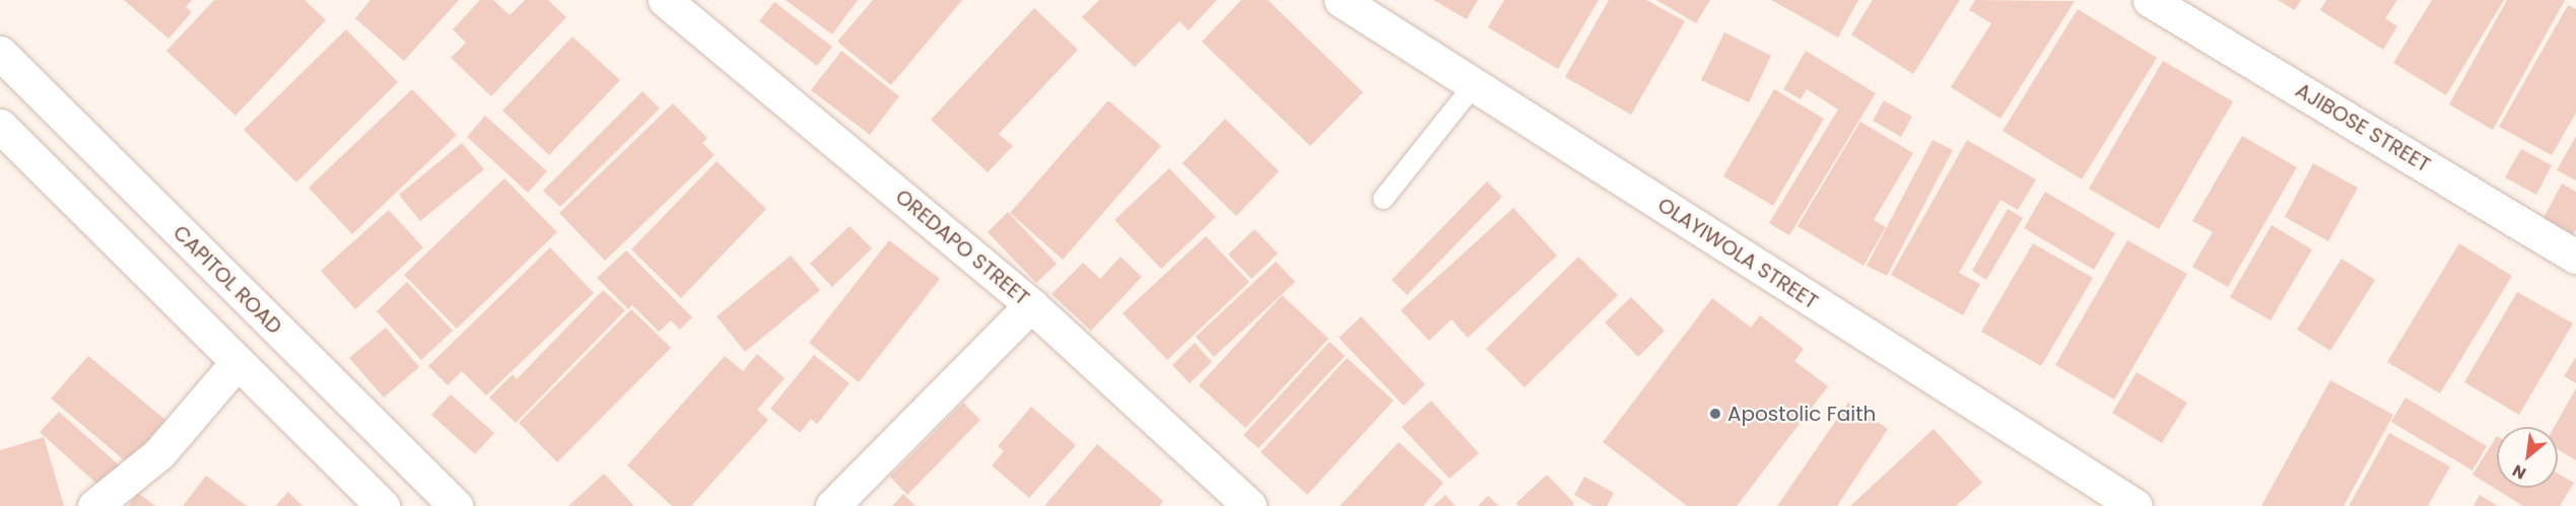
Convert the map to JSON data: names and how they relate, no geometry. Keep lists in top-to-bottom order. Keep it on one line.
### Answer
{"streets":{"street":["AJIBOSE STREET","OREDAPO STREET","OLAYIWOLA STREET","CAPITOL ROAD"]},"places":["Apostolic Faith"],"north":"bottom left"}
